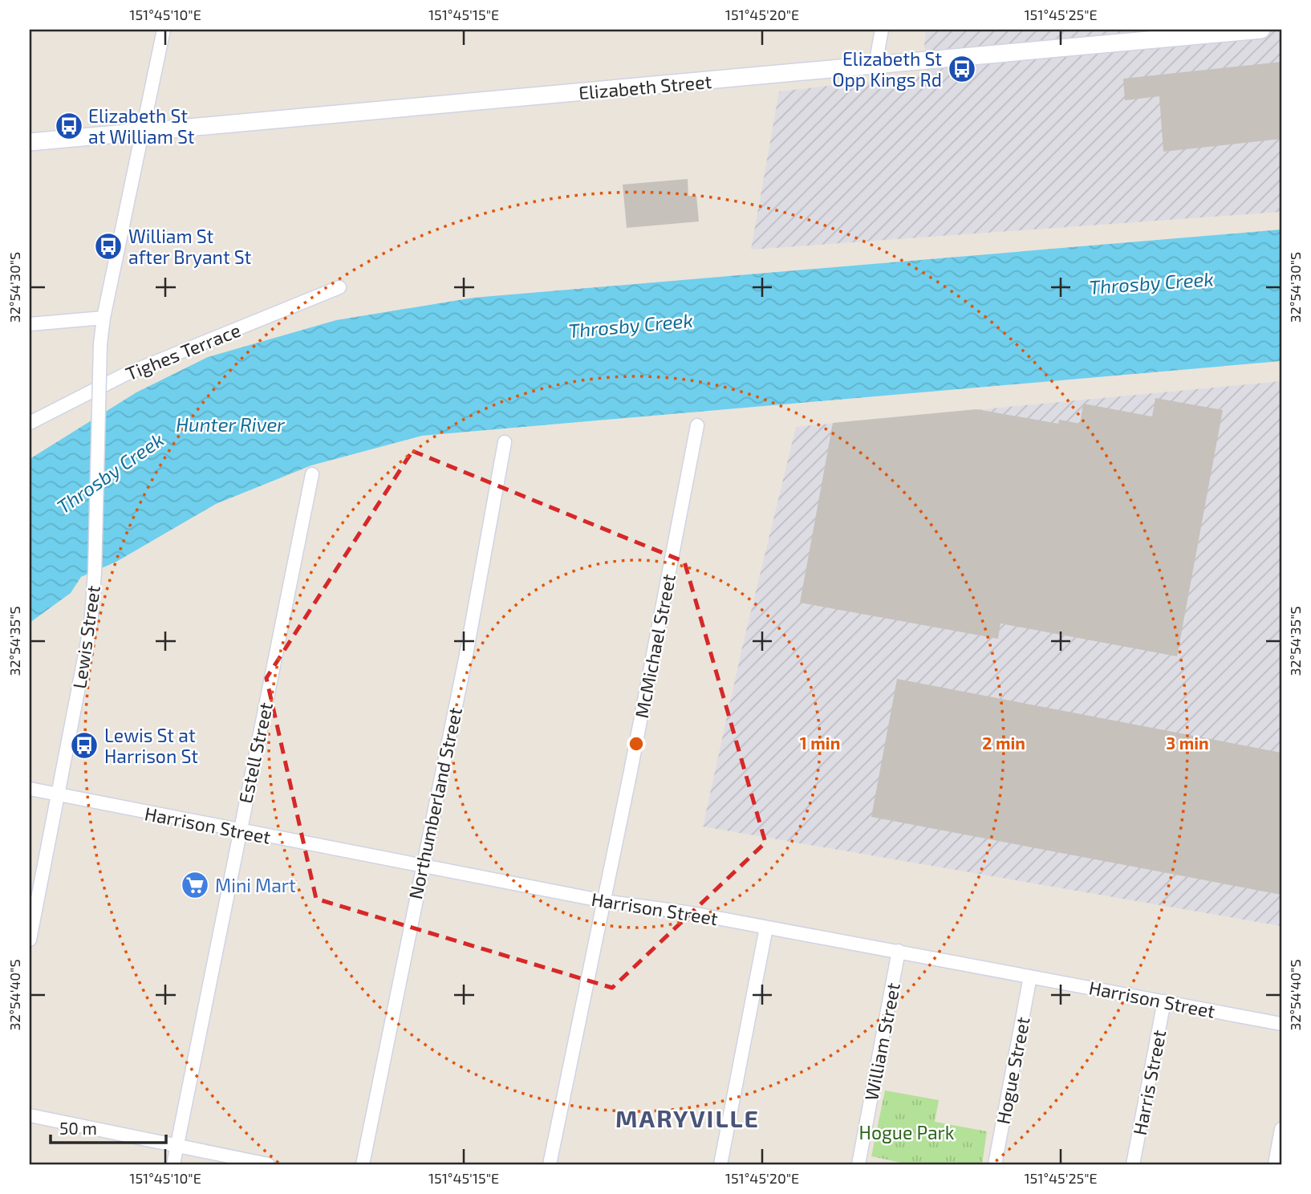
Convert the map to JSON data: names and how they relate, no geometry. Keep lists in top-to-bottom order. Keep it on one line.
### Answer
{"streets":{"main road":["Elizabeth Street"],"street":["Tighes Terrace","Lewis Street","McMichael Street","Estell Street","Northumberland Street","Harrison Street","William Street","Hogue Street","Harris Street"]},"crossings":[["Lewis Street","Harrison Street"],["McMichael Street","Harrison Street"],["Estell Street","Harrison Street"],["Northumberland Street","Harrison Street"],["Harrison Street","William Street"],["Harrison Street","Hogue Street"],["Harrison Street","Harris Street"]],"districts":["MARYVILLE"],"water":["Throsby Creek","Hunter River"],"parks":["Hogue Park"],"places":{"bus stop":["Elizabeth St Opp Kings Rd","Elizabeth St at William St","William St after Bryant St","Lewis St at Harrison St"],"supermarket":["Mini Mart"]},"scale_bar":"50 m","coordinates":["151°45'10\"E","151°45'15\"E","151°45'20\"E","151°45'25\"E","32°54'30\"S","32°54'35\"S","32°54'40\"S"],"rings":["1 min","2 min","3 min"]}
